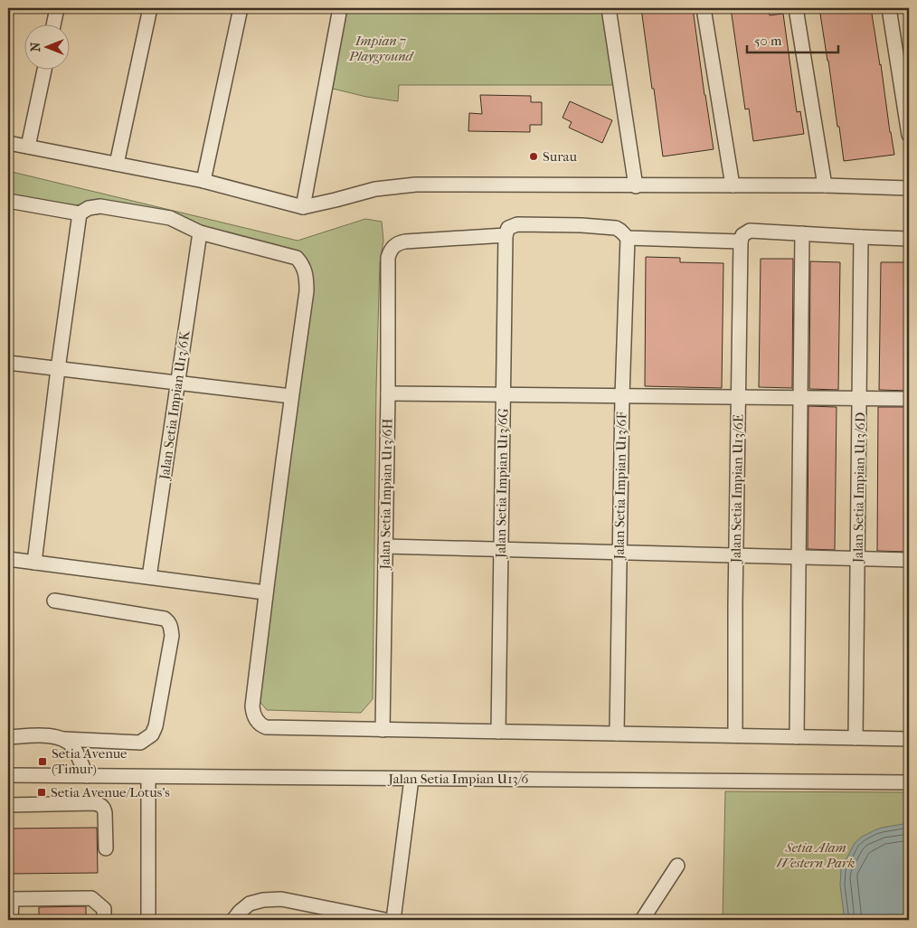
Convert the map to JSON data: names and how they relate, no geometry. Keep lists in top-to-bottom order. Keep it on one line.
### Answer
{"streets":{"street":["Jalan Setia Impian U13/6K","Jalan Setia Impian U13/6G","Jalan Setia Impian U13/6F","Jalan Setia Impian U13/6D","Jalan Setia Impian U13/6E","Jalan Setia Impian U13/6H","Jalan Setia Impian U13/6"]},"crossings":[["Jalan Setia Impian U13/6G","Jalan Setia Impian U13/6H"]],"parks":["Impian 7 Playground","Setia Alam Western Park"],"places":{"other":["Surau"],"transit":["Setia Avenue (Timur)","Setia Avenue/Lotus's"]},"scale_bar":"50 m","north":"left"}
